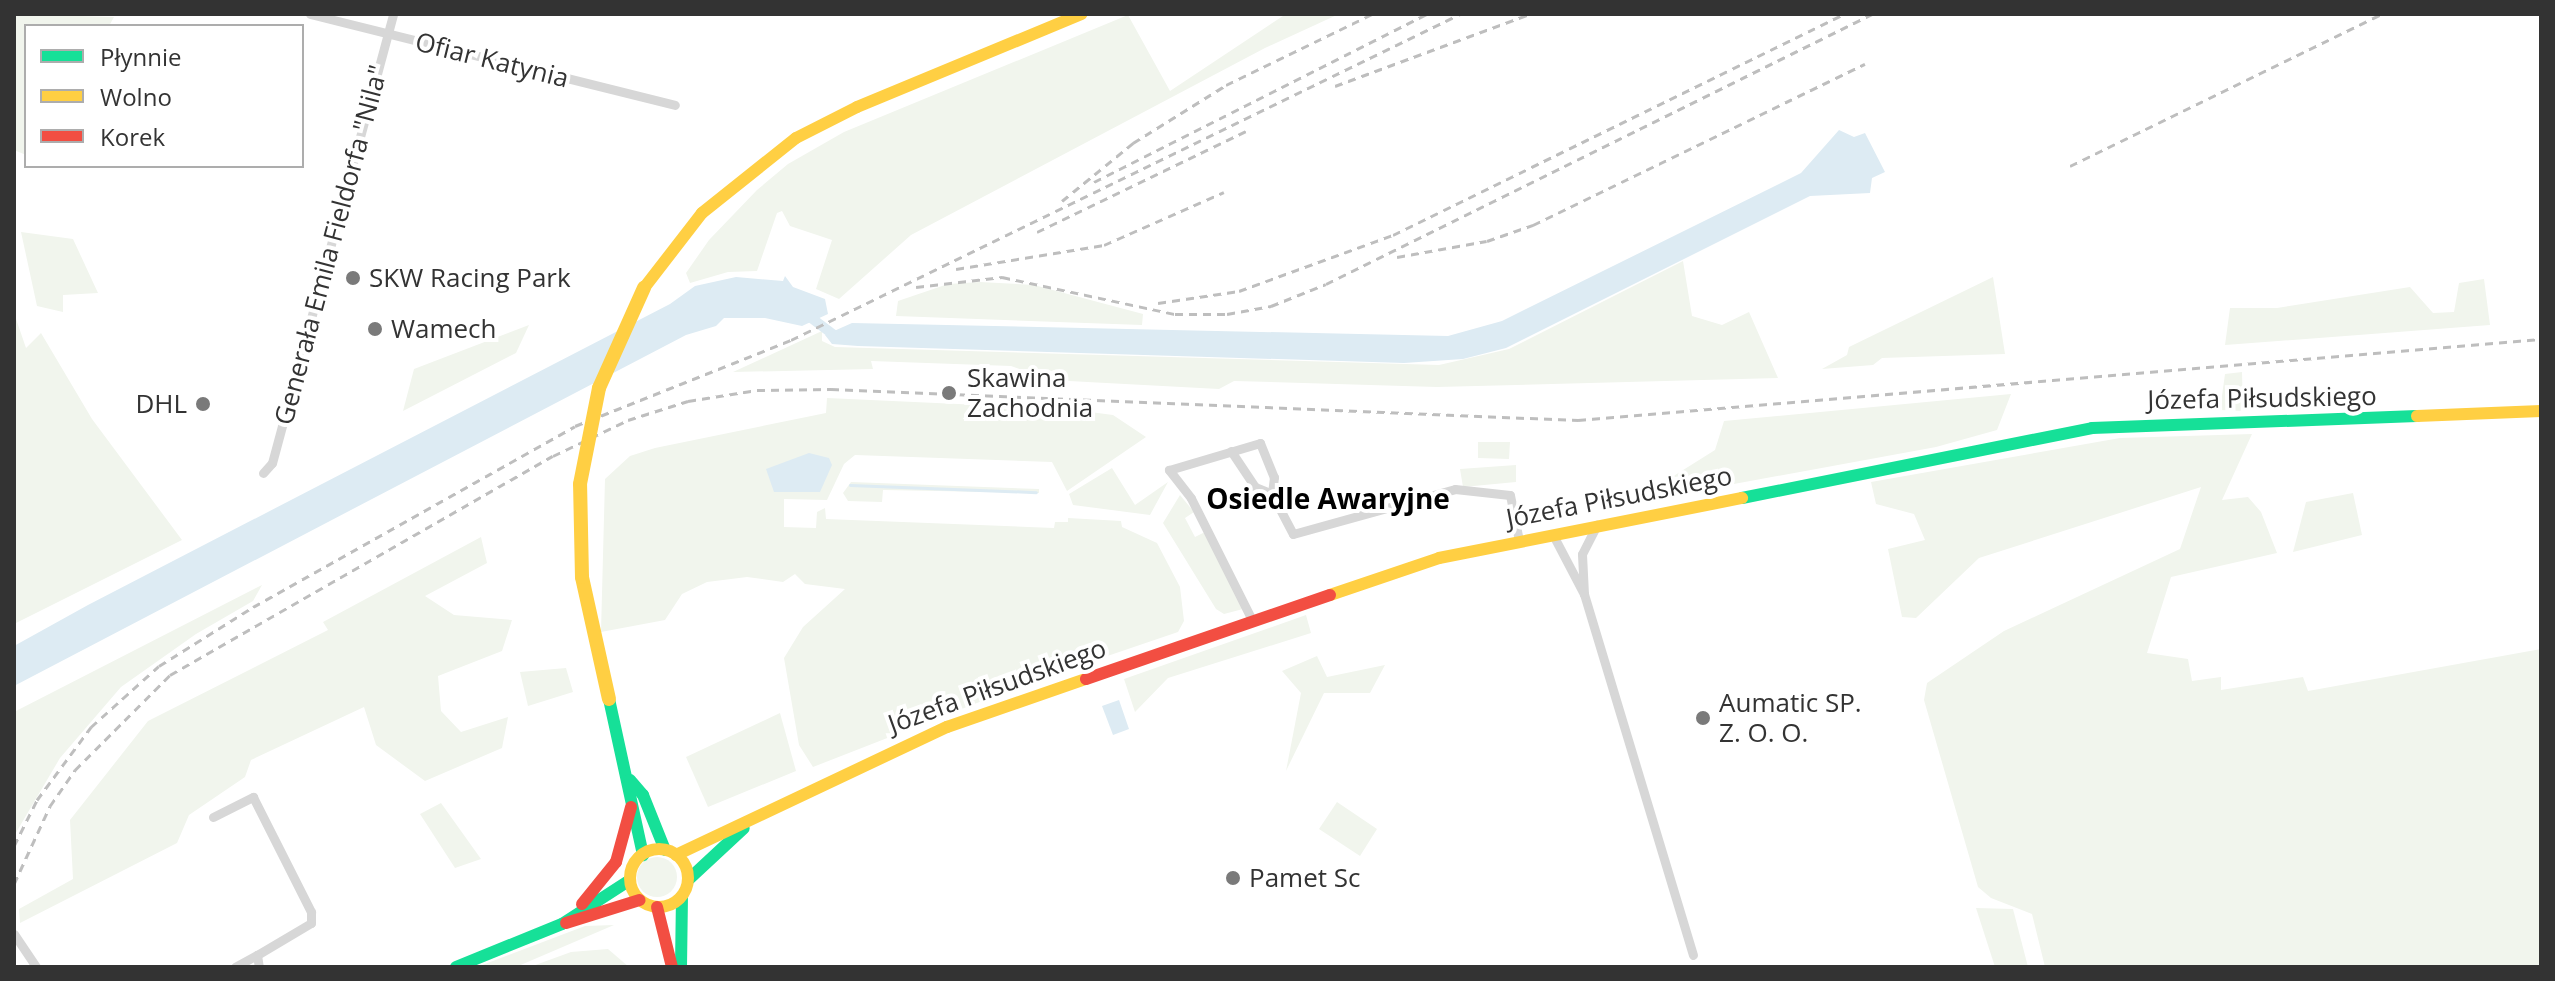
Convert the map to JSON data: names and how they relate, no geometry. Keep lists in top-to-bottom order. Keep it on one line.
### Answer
{"streets":{"main road":["Józefa Piłsudskiego"],"street":["Ofiar Katynia","Generała Emila Fieldorfa \"Nila\""]},"crossings":[["Ofiar Katynia","Generała Emila Fieldorfa \"Nila\""]],"districts":["Osiedle Awaryjne"],"places":["SKW Racing Park","Wamech","Skawina Zachodnia","DHL","Aumatic SP. Z. O. O.","Pamet Sc"],"legend":["Płynnie","Wolno","Korek"]}
